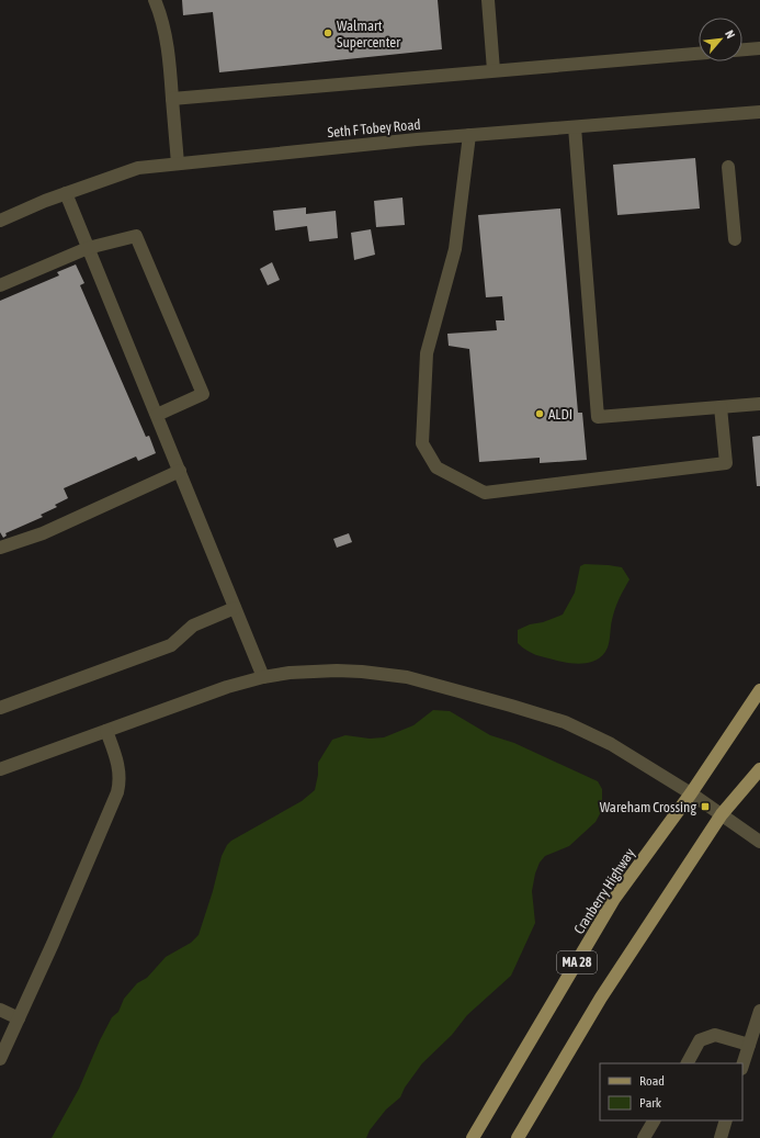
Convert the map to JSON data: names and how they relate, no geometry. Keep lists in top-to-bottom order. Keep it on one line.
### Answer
{"streets":{"main road":["Cranberry Highway","MA 28"],"street":["Seth F Tobey Road"]},"places":{"other":["Walmart Supercenter","ALDI"],"transit":["Wareham Crossing"]},"legend":["Road","Park"],"north":"top right"}
